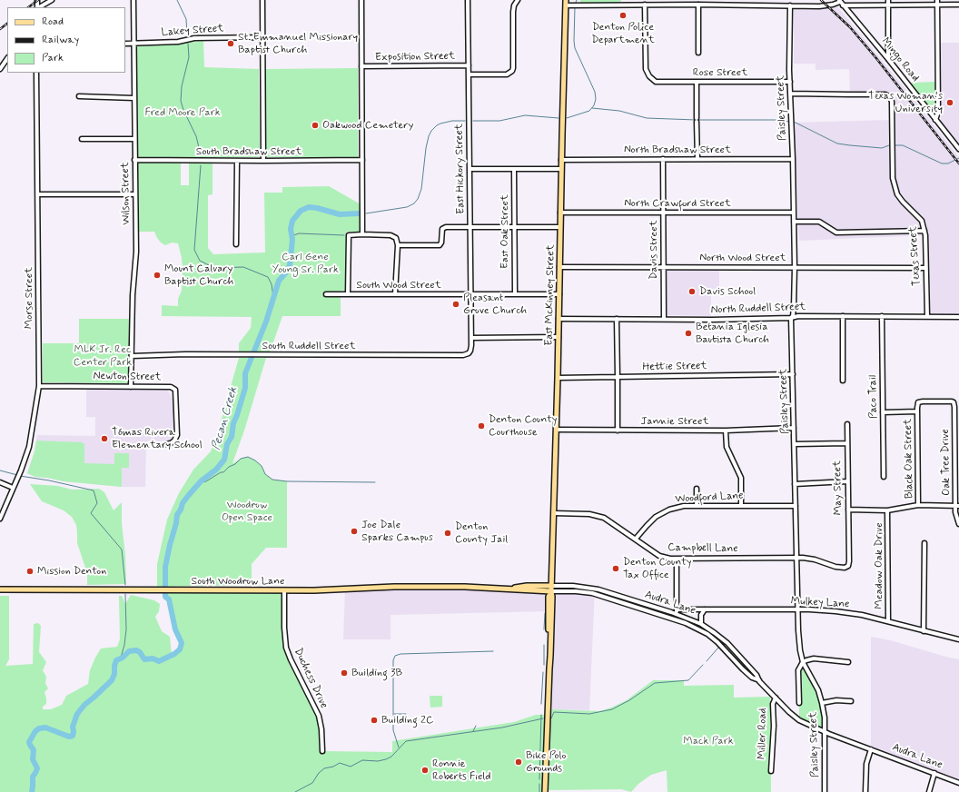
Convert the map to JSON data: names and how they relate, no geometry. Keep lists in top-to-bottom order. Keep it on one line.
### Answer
{"streets":{"main road":["East McKinney Street","South Woodrow Lane"],"street":["Lakey Street","Exposition Street","Mingo Road","Rose Street","Paisley Street","North Bradshaw Street","South Bradshaw Street","East Hickory Street","Wilson Street","North Crawford Street","East Oak Street","Davis Street","Texas Street","North Wood Street","South Wood Street","Morse Street","North Ruddell Street","South Ruddell Street","Hettie Street","Newton Street","Paco Trail","Jannie Street","Black Oak Street","Oak Tree Drive","May Street","Woodford Lane","Campbell Lane","Meadow Oak Drive","Audra Lane","Mulkey Lane","Duchess Drive","Miller Road"]},"crossings":[["Lakey Street","Wilson Street"],["Exposition Street","East Hickory Street"],["Rose Street","Paisley Street"],["Paisley Street","North Bradshaw Street"],["Paisley Street","North Crawford Street"],["Paisley Street","Texas Street"],["Paisley Street","North Wood Street"],["Paisley Street","North Ruddell Street"],["Paisley Street","Hettie Street"],["Paisley Street","Jannie Street"],["Paisley Street","Woodford Lane"],["Paisley Street","Campbell Lane"],["Paisley Street","Audra Lane"],["Paisley Street","Mulkey Lane"],["North Bradshaw Street","Davis Street"],["North Bradshaw Street","East McKinney Street"],["South Bradshaw Street","Wilson Street"],["East Hickory Street","South Wood Street"],["East Hickory Street","South Ruddell Street"],["Wilson Street","South Ruddell Street"],["Wilson Street","Newton Street"],["North Crawford Street","Davis Street"],["North Crawford Street","East McKinney Street"],["Davis Street","North Wood Street"],["Davis Street","North Ruddell Street"],["Texas Street","North Wood Street"],["Texas Street","North Ruddell Street"],["North Wood Street","East McKinney Street"],["East McKinney Street","North Ruddell Street"],["East McKinney Street","Hettie Street"],["East McKinney Street","Jannie Street"],["East McKinney Street","Campbell Lane"],["East McKinney Street","South Woodrow Lane"],["East McKinney Street","Audra Lane"],["Morse Street","Newton Street"],["North Ruddell Street","Paco Trail"],["Black Oak Street","Oak Tree Drive"],["May Street","Campbell Lane"],["Woodford Lane","Campbell Lane"],["Meadow Oak Drive","Mulkey Lane"],["South Woodrow Lane","Audra Lane"],["South Woodrow Lane","Duchess Drive"],["Audra Lane","Mulkey Lane"],["Audra Lane","Miller Road"]],"water":["Pecan Creek"],"parks":["Fred Moore Park","Carl Gene Young Sr. Park","MLK Jr. Rec Center Park","Woodrow Open Space","Mack Park"],"places":["Denton Police Department","St. Emmanuel Missionary Baptist Church","Texas Woman's University","Oakwood Cemetery","Mount Calvary Baptist Church","Davis School","Pleasant Grove Church","Betania Iglesia Bautista Church","Denton County Courthouse","Tómas Rivera Elementary School","Joe Dale Sparks Campus","Denton County Jail","Denton County Tax Office","Mission Denton","Building 3B","Building 2C","Bike Polo Grounds","Ronnie Roberts Field"],"legend":["Road","Railway","Park"]}
